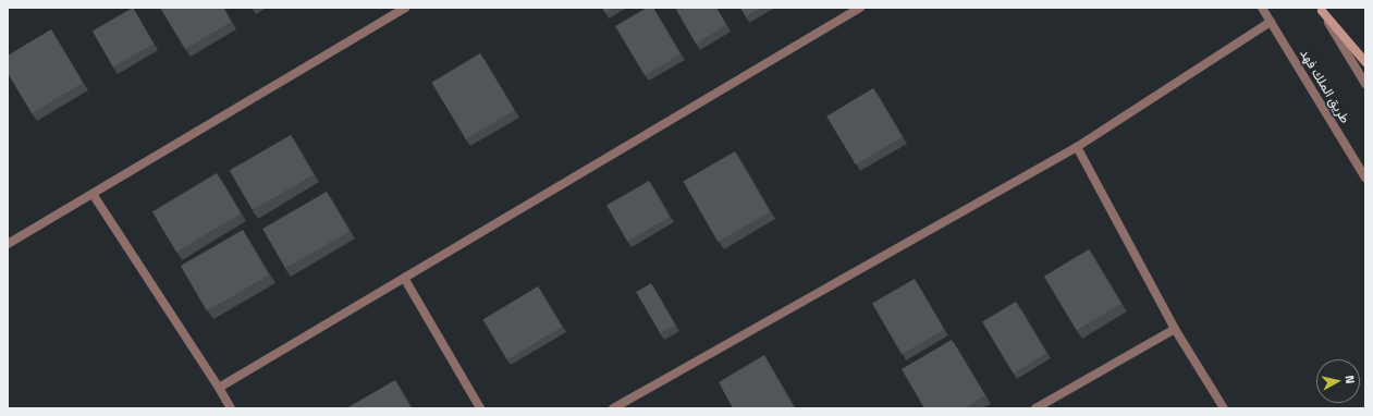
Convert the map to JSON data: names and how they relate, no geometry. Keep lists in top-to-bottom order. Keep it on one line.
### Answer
{"streets":{"street":["طريق الملك فهد"]},"north":"right"}
